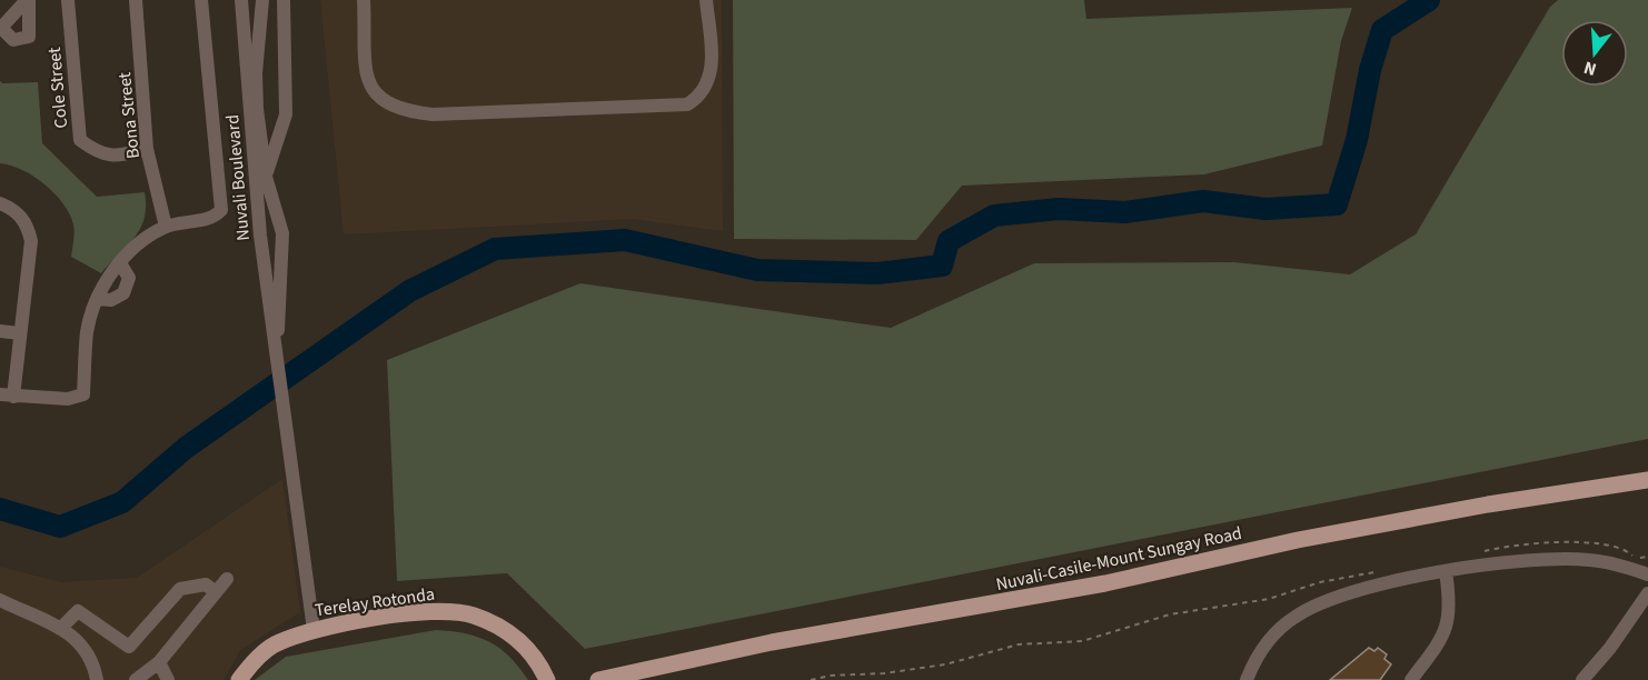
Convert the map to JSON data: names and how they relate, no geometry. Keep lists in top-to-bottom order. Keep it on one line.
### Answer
{"streets":{"main road":["Nuvali-Casile-Mount Sungay Road","Terelay Rotonda"],"street":["Cole Street","Bona Street","Nuvali Boulevard"]},"crossings":[["Cole Street","Bona Street"],["Nuvali Boulevard","Terelay Rotonda"]],"north":"bottom"}
